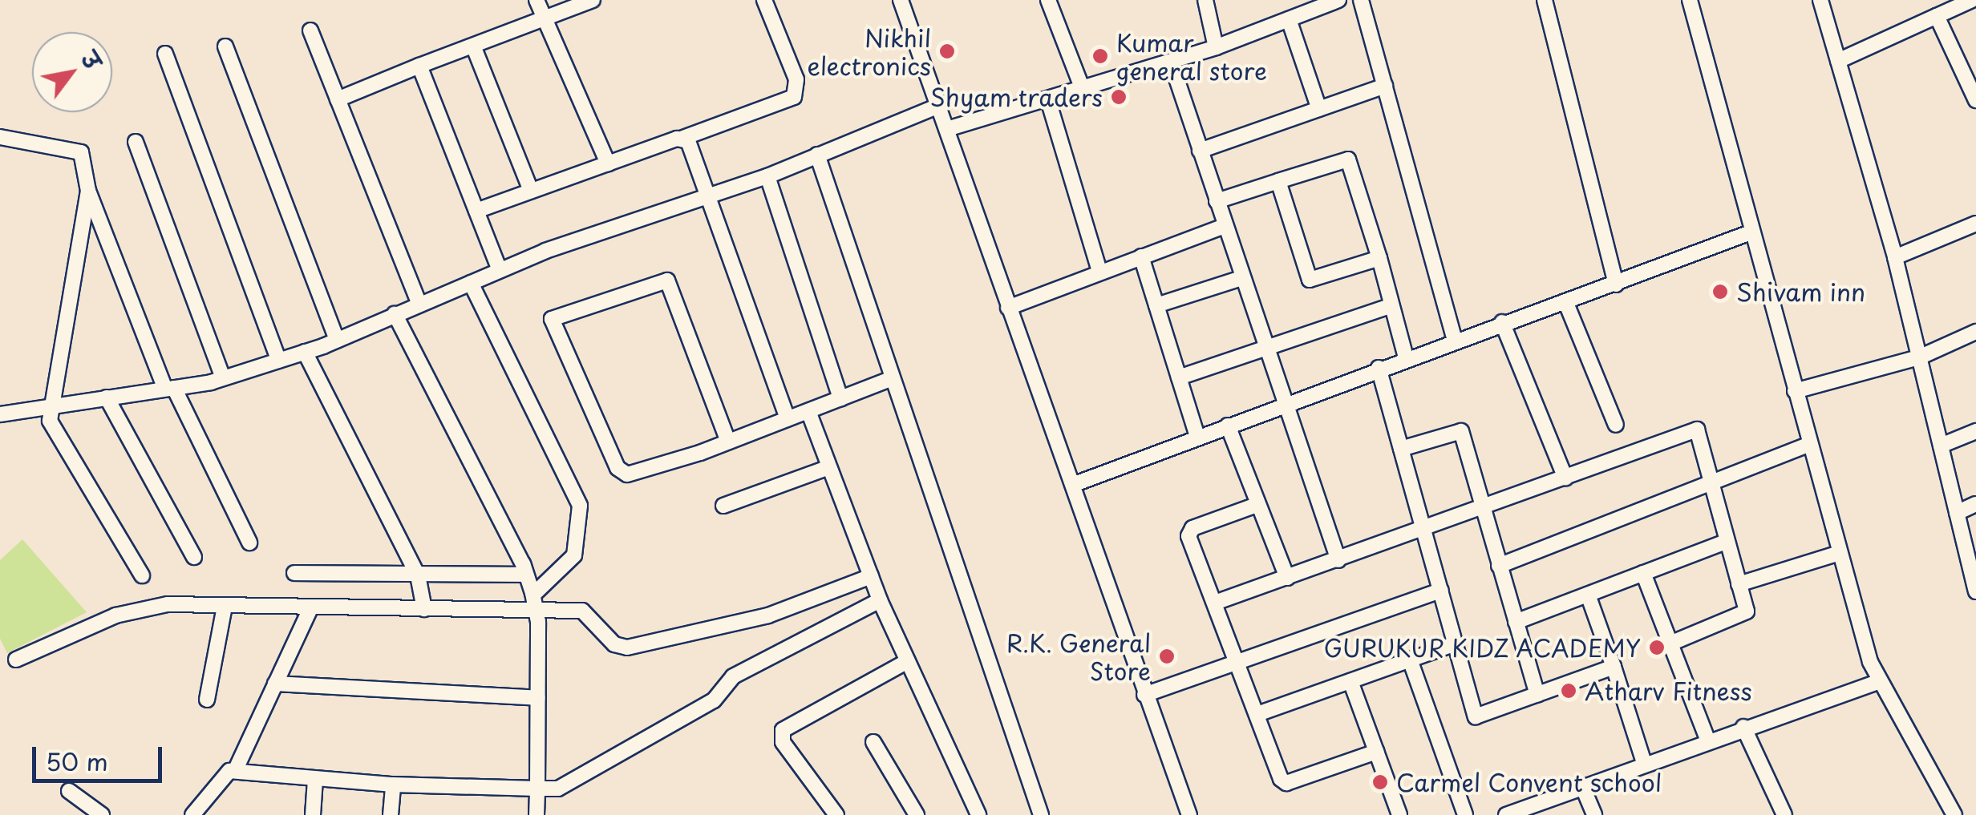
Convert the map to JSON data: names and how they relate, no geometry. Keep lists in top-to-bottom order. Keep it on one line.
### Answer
{"places":["Nikhil electronics","Kumar general store","Shyam traders","Shivam inn","GURUKUR KIDZ ACADEMY","R.K. General Store","Atharv Fitness","Carmel Convent school"],"scale_bar":"50 m","north":"top right"}
